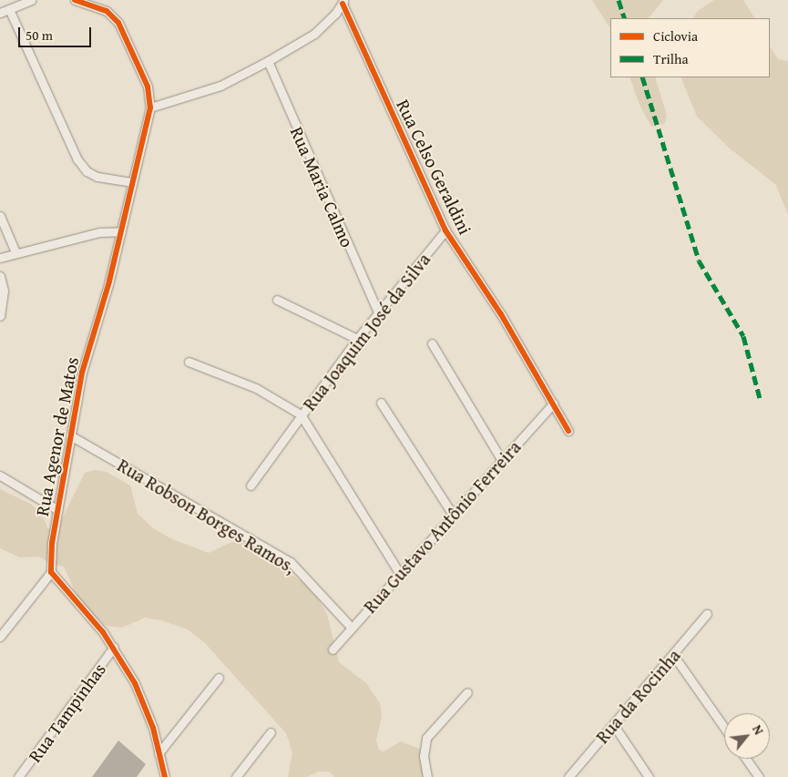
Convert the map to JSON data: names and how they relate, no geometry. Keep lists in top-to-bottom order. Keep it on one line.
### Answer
{"streets":{"street":["Rua Celso Geraldini","Rua Maria Calmo","Rua Joaquim José da Silva","Rua Agenor de Matos","Rua Robson Borges Ramos,","Rua Gustavo Antônio Ferreira","Rua da Rocinha","Rua Tampinhas"]},"crossings":[["Rua Celso Geraldini","Rua Joaquim José da Silva"],["Rua Celso Geraldini","Rua Gustavo Antônio Ferreira"],["Rua Maria Calmo","Rua Joaquim José da Silva"],["Rua Joaquim José da Silva","Rua Gustavo Antônio Ferreira"],["Rua Agenor de Matos","Rua Robson Borges Ramos,"],["Rua Robson Borges Ramos,","Rua Gustavo Antônio Ferreira"]],"legend":["Ciclovia","Trilha"],"scale_bar":"50 m","north":"top right"}
